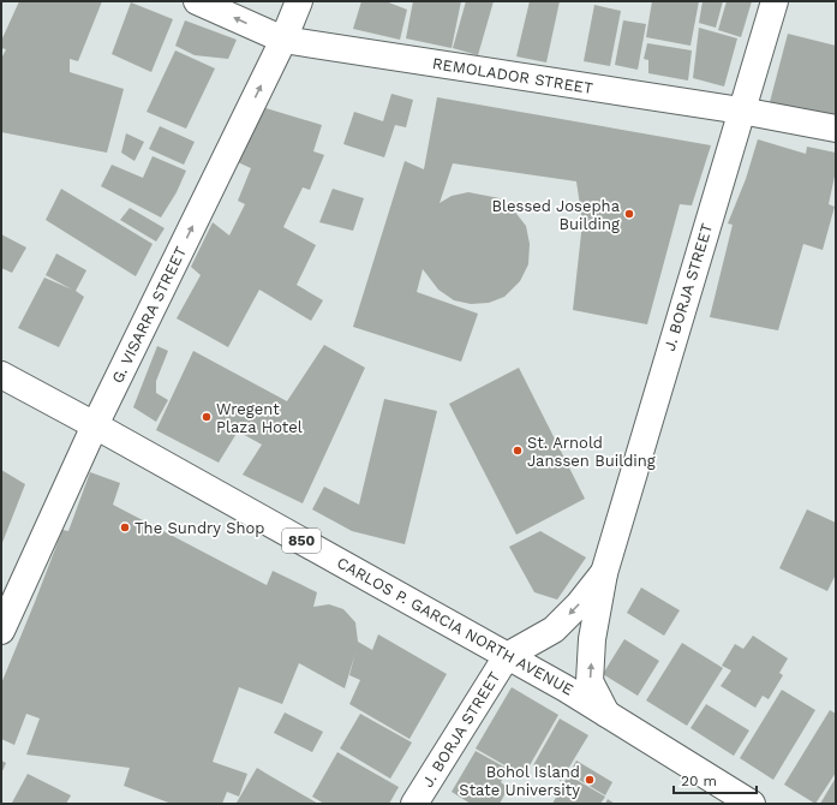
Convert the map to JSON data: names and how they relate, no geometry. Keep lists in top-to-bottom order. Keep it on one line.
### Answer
{"streets":{"street":["REMOLADOR STREET","J. BORJA STREET","G. VISARRA STREET","850","CARLOS P. GARCIA NORTH AVENUE"]},"crossings":[["REMOLADOR STREET","J. BORJA STREET"],["REMOLADOR STREET","G. VISARRA STREET"],["J. BORJA STREET","CARLOS P. GARCIA NORTH AVENUE"],["G. VISARRA STREET","CARLOS P. GARCIA NORTH AVENUE"]],"one_way":["G. VISARRA STREET"],"places":["Blessed Josepha Building","Wregent Plaza Hotel","St. Arnold Janssen Building","The Sundry Shop","Bohol Island State University"],"scale_bar":"20 m"}
